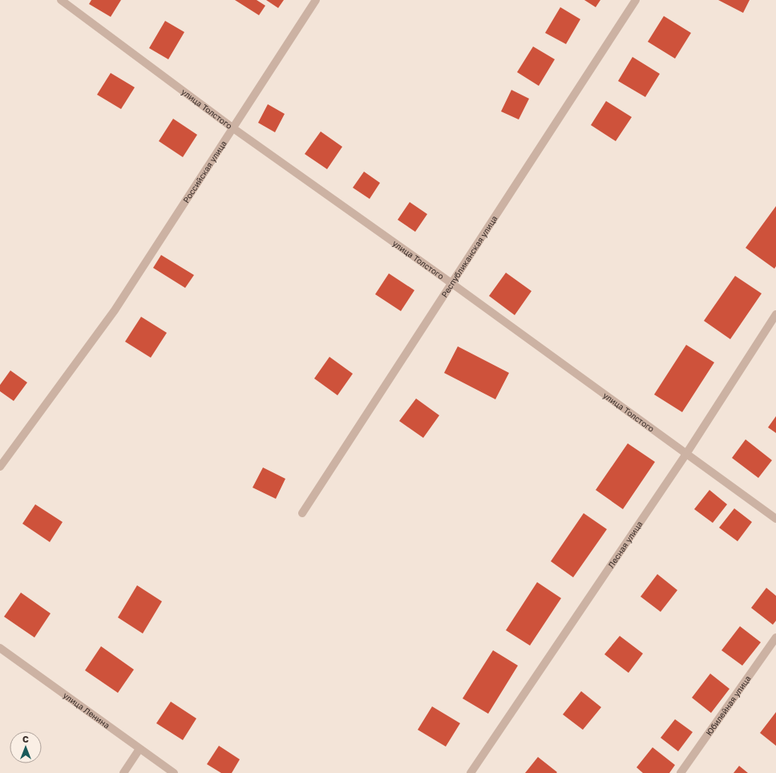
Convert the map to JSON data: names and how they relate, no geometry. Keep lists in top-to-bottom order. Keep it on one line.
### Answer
{"streets":{"street":["улица Толстого","Российская улица","Республиканская улица","Лесная улица","Юбилейная улица","улица Ленина"]},"crossings":[["улица Толстого","Российская улица"],["улица Толстого","Республиканская улица"],["улица Толстого","Лесная улица"]],"north":"top"}
